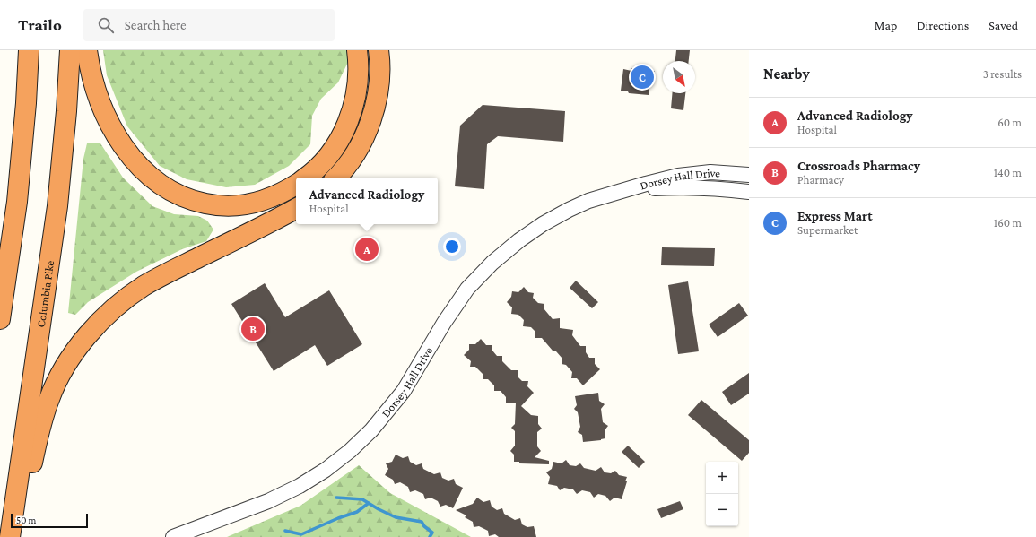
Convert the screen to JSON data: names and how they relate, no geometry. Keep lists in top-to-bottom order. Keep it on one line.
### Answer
{"streets":{"highway":["Columbia Pike"],"street":["Dorsey Hall Drive"]},"scale_bar":"50 m","north":"bottom right","page":{"header":"Trailo","search":"Search here","nav":["Map","Directions","Saved"],"heading":["Nearby","3 results"],"pins":["C","A","B"],"list":[{"mark":"A","name":"Advanced Radiology","note":"Hospital","value":"60 m"},{"mark":"B","name":"Crossroads Pharmacy","note":"Pharmacy","value":"140 m"},{"mark":"C","name":"Express Mart","note":"Supermarket","value":"160 m"}],"popup":["Advanced Radiology","Hospital"],"map_buttons":["+","−"],"scale":"50 m"}}
